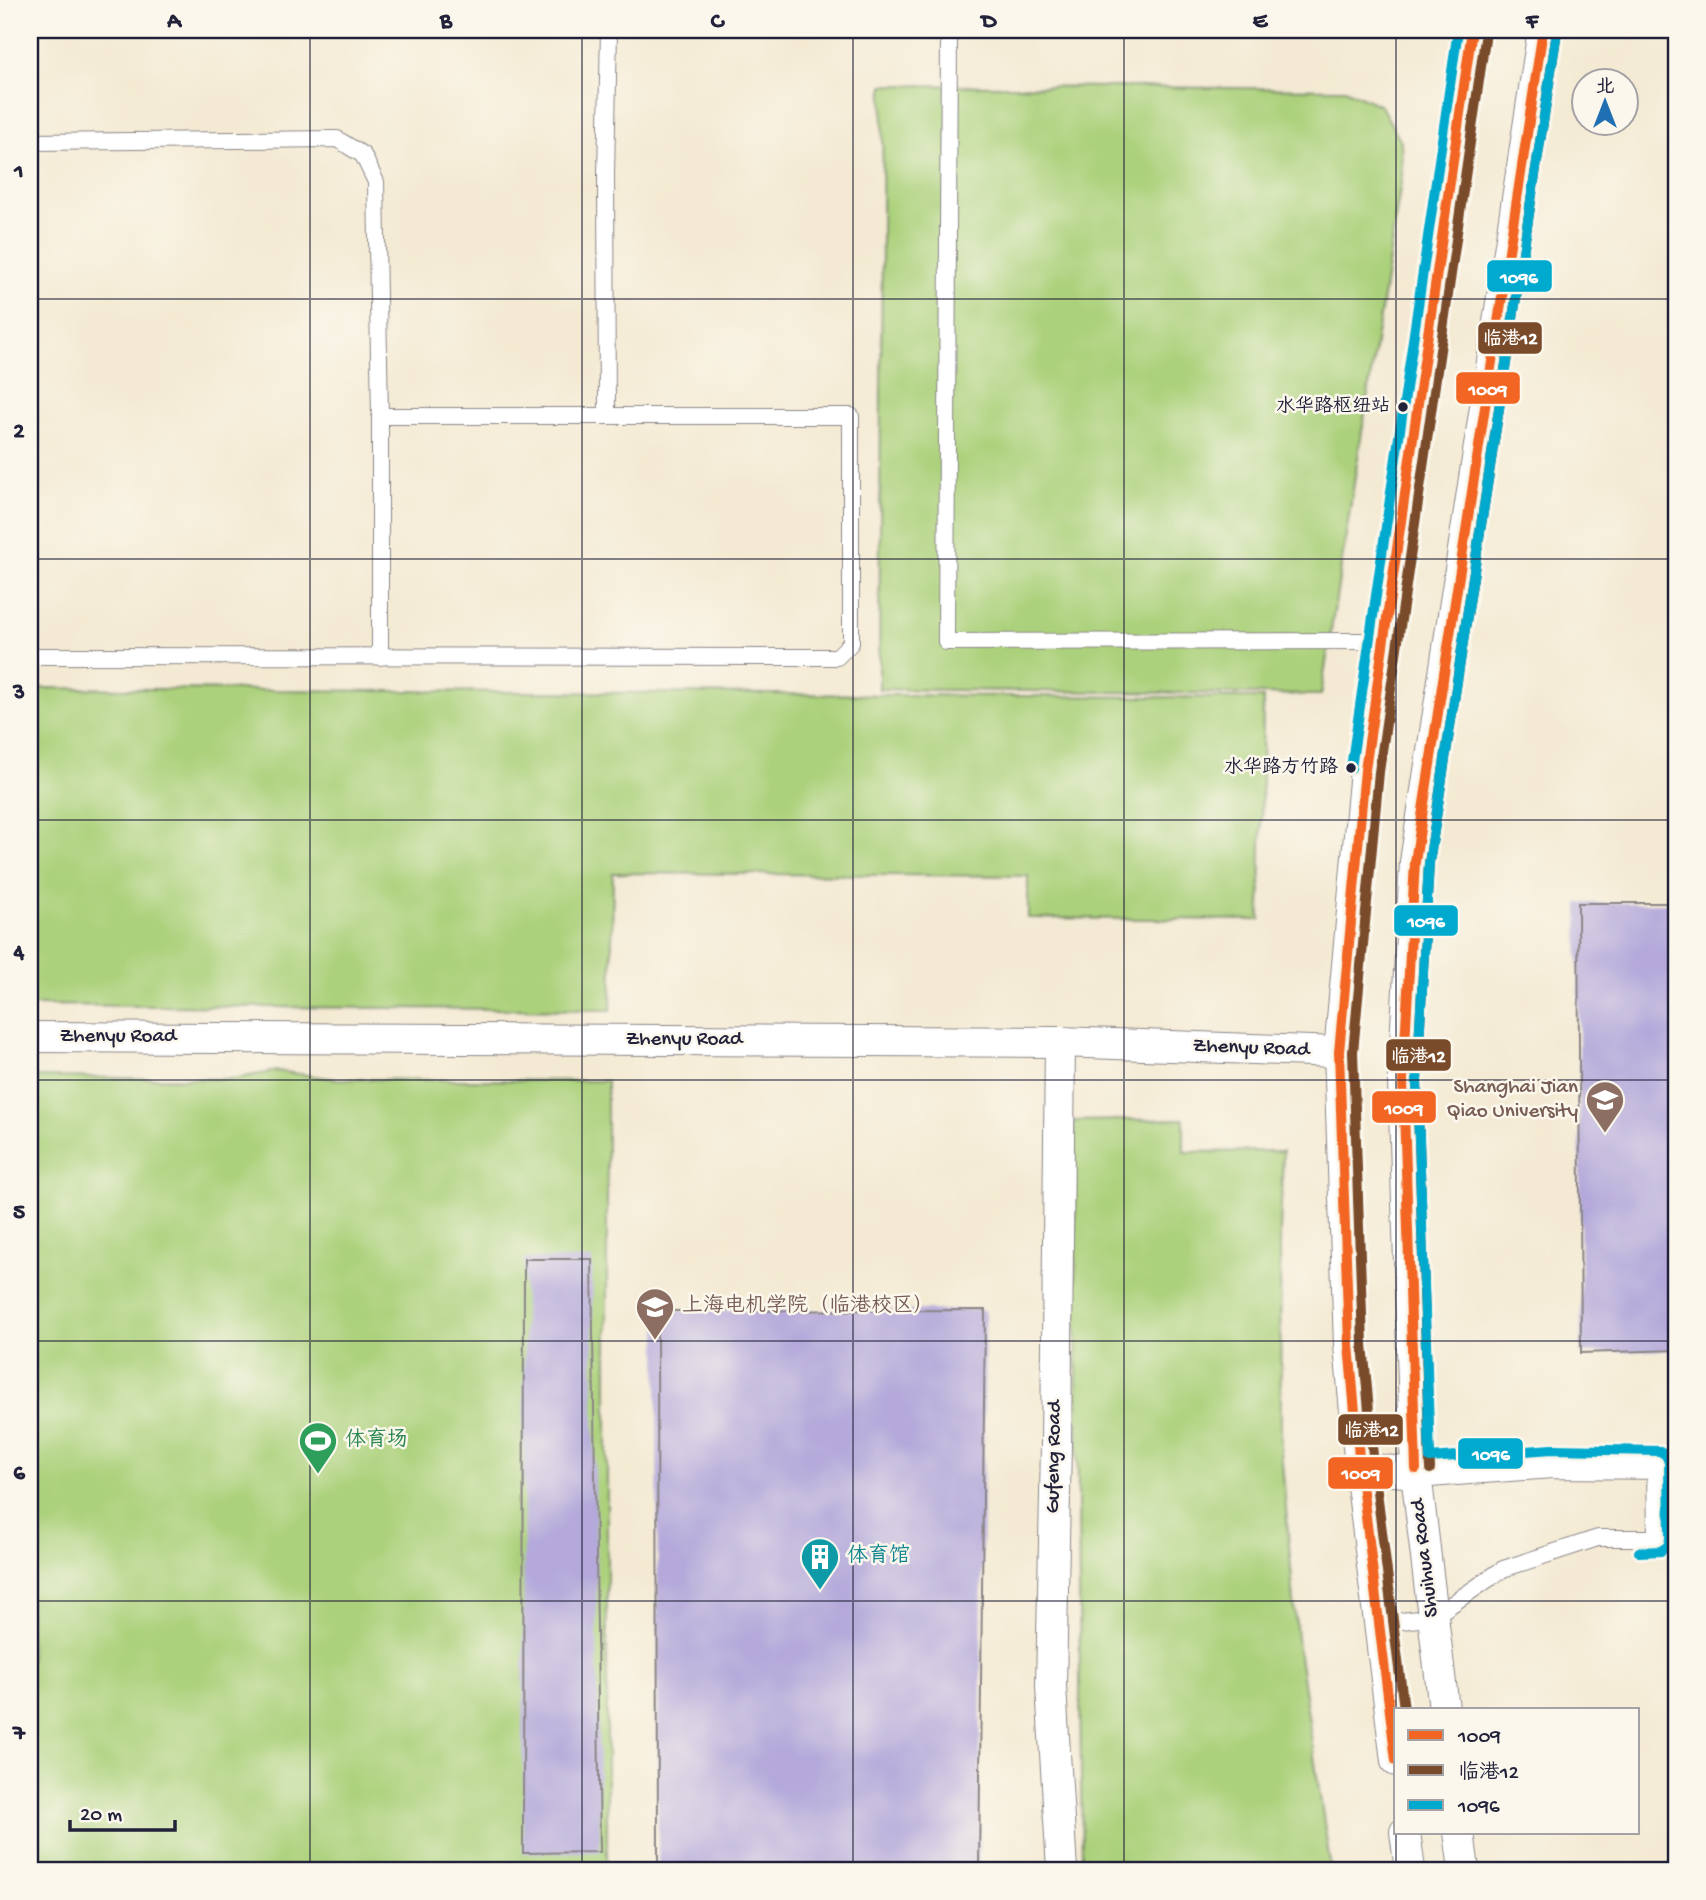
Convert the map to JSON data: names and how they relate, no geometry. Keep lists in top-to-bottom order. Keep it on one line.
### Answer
{"streets":{"street":["Zhenyu Road","Gufeng Road","Shuihua Road"]},"crossings":[["Zhenyu Road","Gufeng Road"]],"places":{"other":["水华路枢纽站","水华路方竹路"],"school or university":["Shanghai Jian Qiao University","上海电机学院（临港校区）"],"sports":["体育场"],"building":["体育馆"]},"lines":["transit line 1009","transit line 1096","transit line 临港12"],"legend":["1009","临港12","1096"],"scale_bar":"20 m","north":"top","grid":{"columns":["A","B","C","D","E","F"],"rows":["1","2","3","4","5","6","7"]}}
